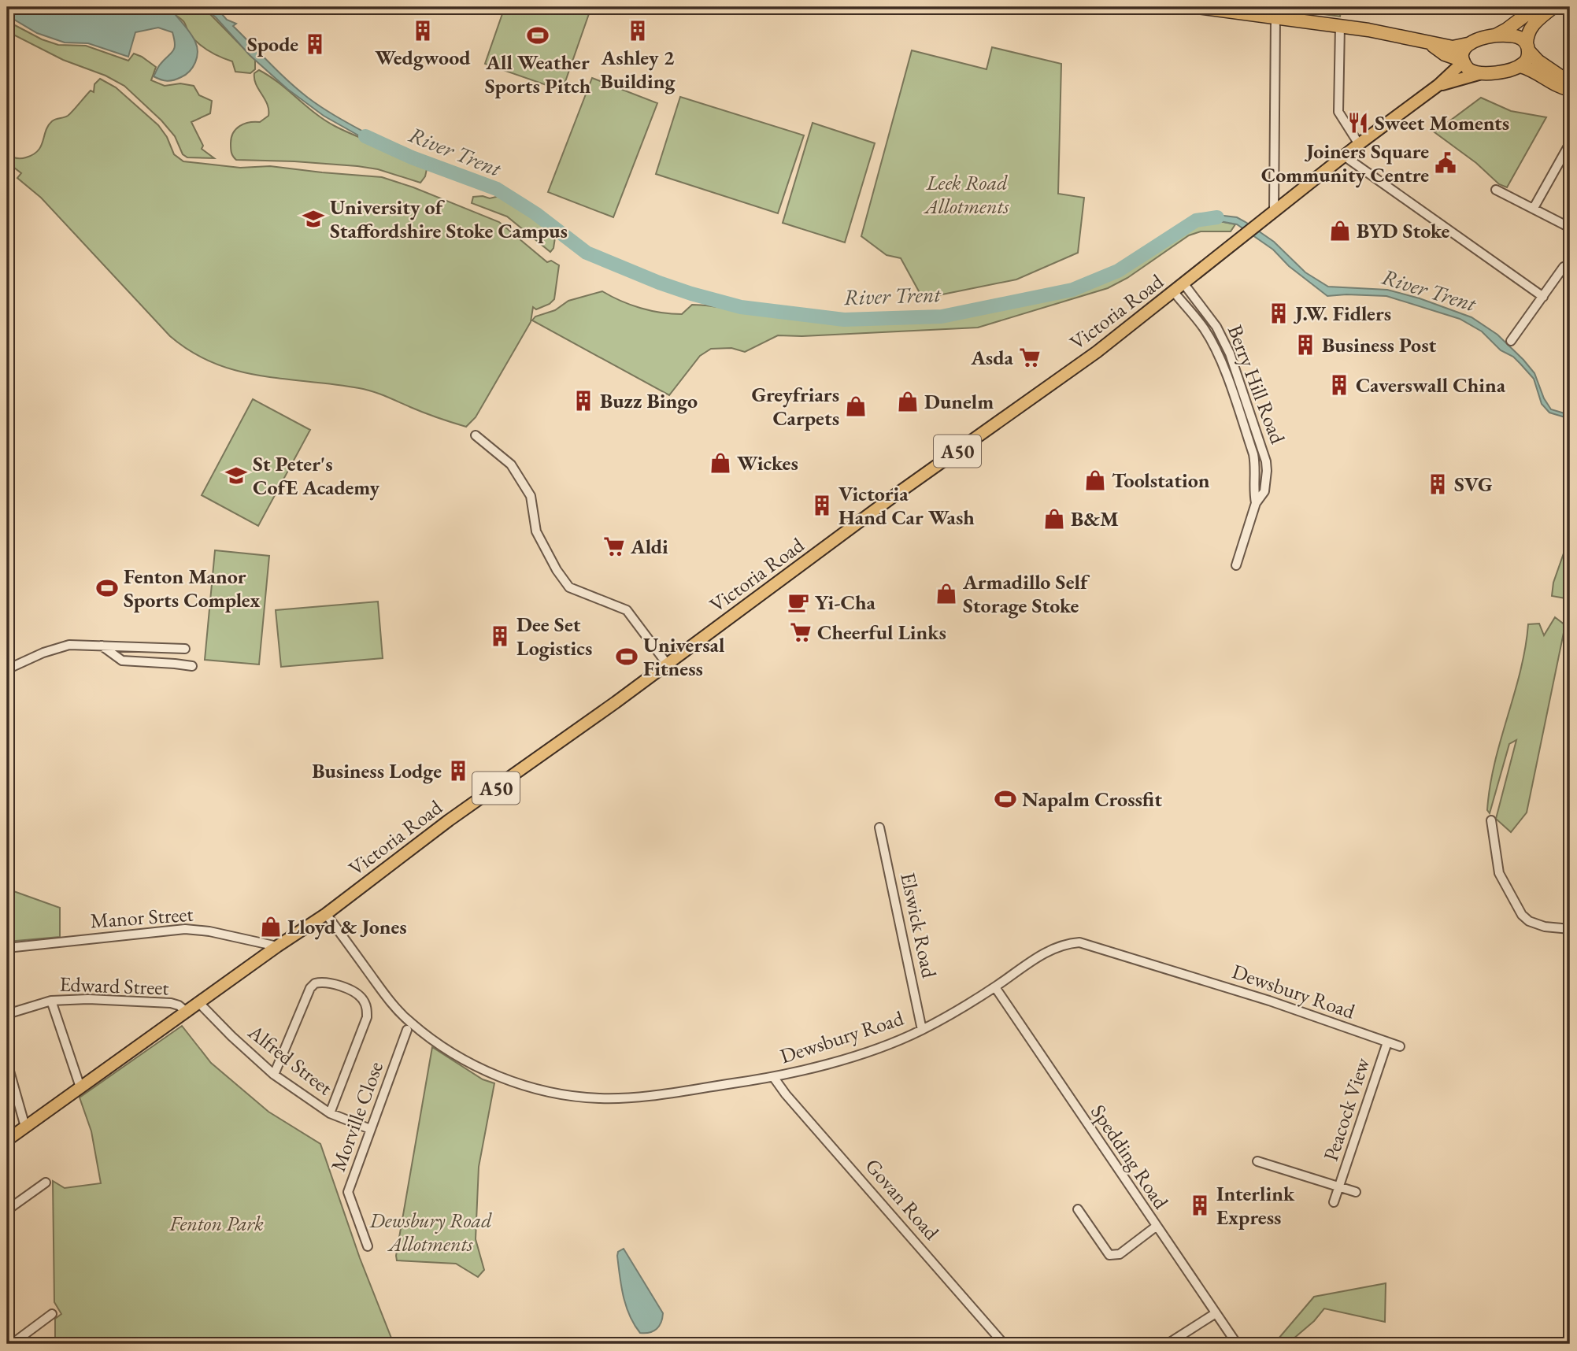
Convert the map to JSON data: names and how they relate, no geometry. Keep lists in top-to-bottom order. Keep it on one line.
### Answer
{"streets":{"main road":["Victoria Road","A50"],"street":["Berry Hill Road","Manor Street","Elswick Road","Edward Street","Dewsbury Road","Alfred Street","Peacock View","Morville Close","Spedding Road","Govan Road"]},"crossings":[["Victoria Road","Berry Hill Road"],["Victoria Road","Manor Street"],["Victoria Road","Edward Street"],["Victoria Road","Dewsbury Road"],["Victoria Road","Alfred Street"],["Elswick Road","Dewsbury Road"],["Dewsbury Road","Peacock View"],["Dewsbury Road","Spedding Road"],["Dewsbury Road","Govan Road"],["Alfred Street","Morville Close"]],"water":["River Trent"],"parks":["Leek Road Allotments","Dewsbury Road Allotments","Fenton Park"],"places":{"building":["Wedgwood","Ashley 2 Building","Spode","J.W. Fidlers","Business Post","Caverswall China","Buzz Bingo","SVG","Victoria Hand Car Wash","Dee Set Logistics","Business Lodge","Interlink Express"],"sports":["All Weather Sports Pitch","Fenton Manor Sports Complex","Universal Fitness","Napalm Crossfit"],"restaurant":["Sweet Moments"],"public building":["Joiners Square Community Centre"],"school or university":["University of Staffordshire Stoke Campus","St Peter's CofE Academy"],"shop":["BYD Stoke","Dunelm","Greyfriars Carpets","Wickes","Toolstation","B&M","Armadillo Self Storage Stoke","Lloyd & Jones"],"supermarket":["Asda","Aldi","Cheerful Links"],"cafe":["Yi-Cha"]}}
